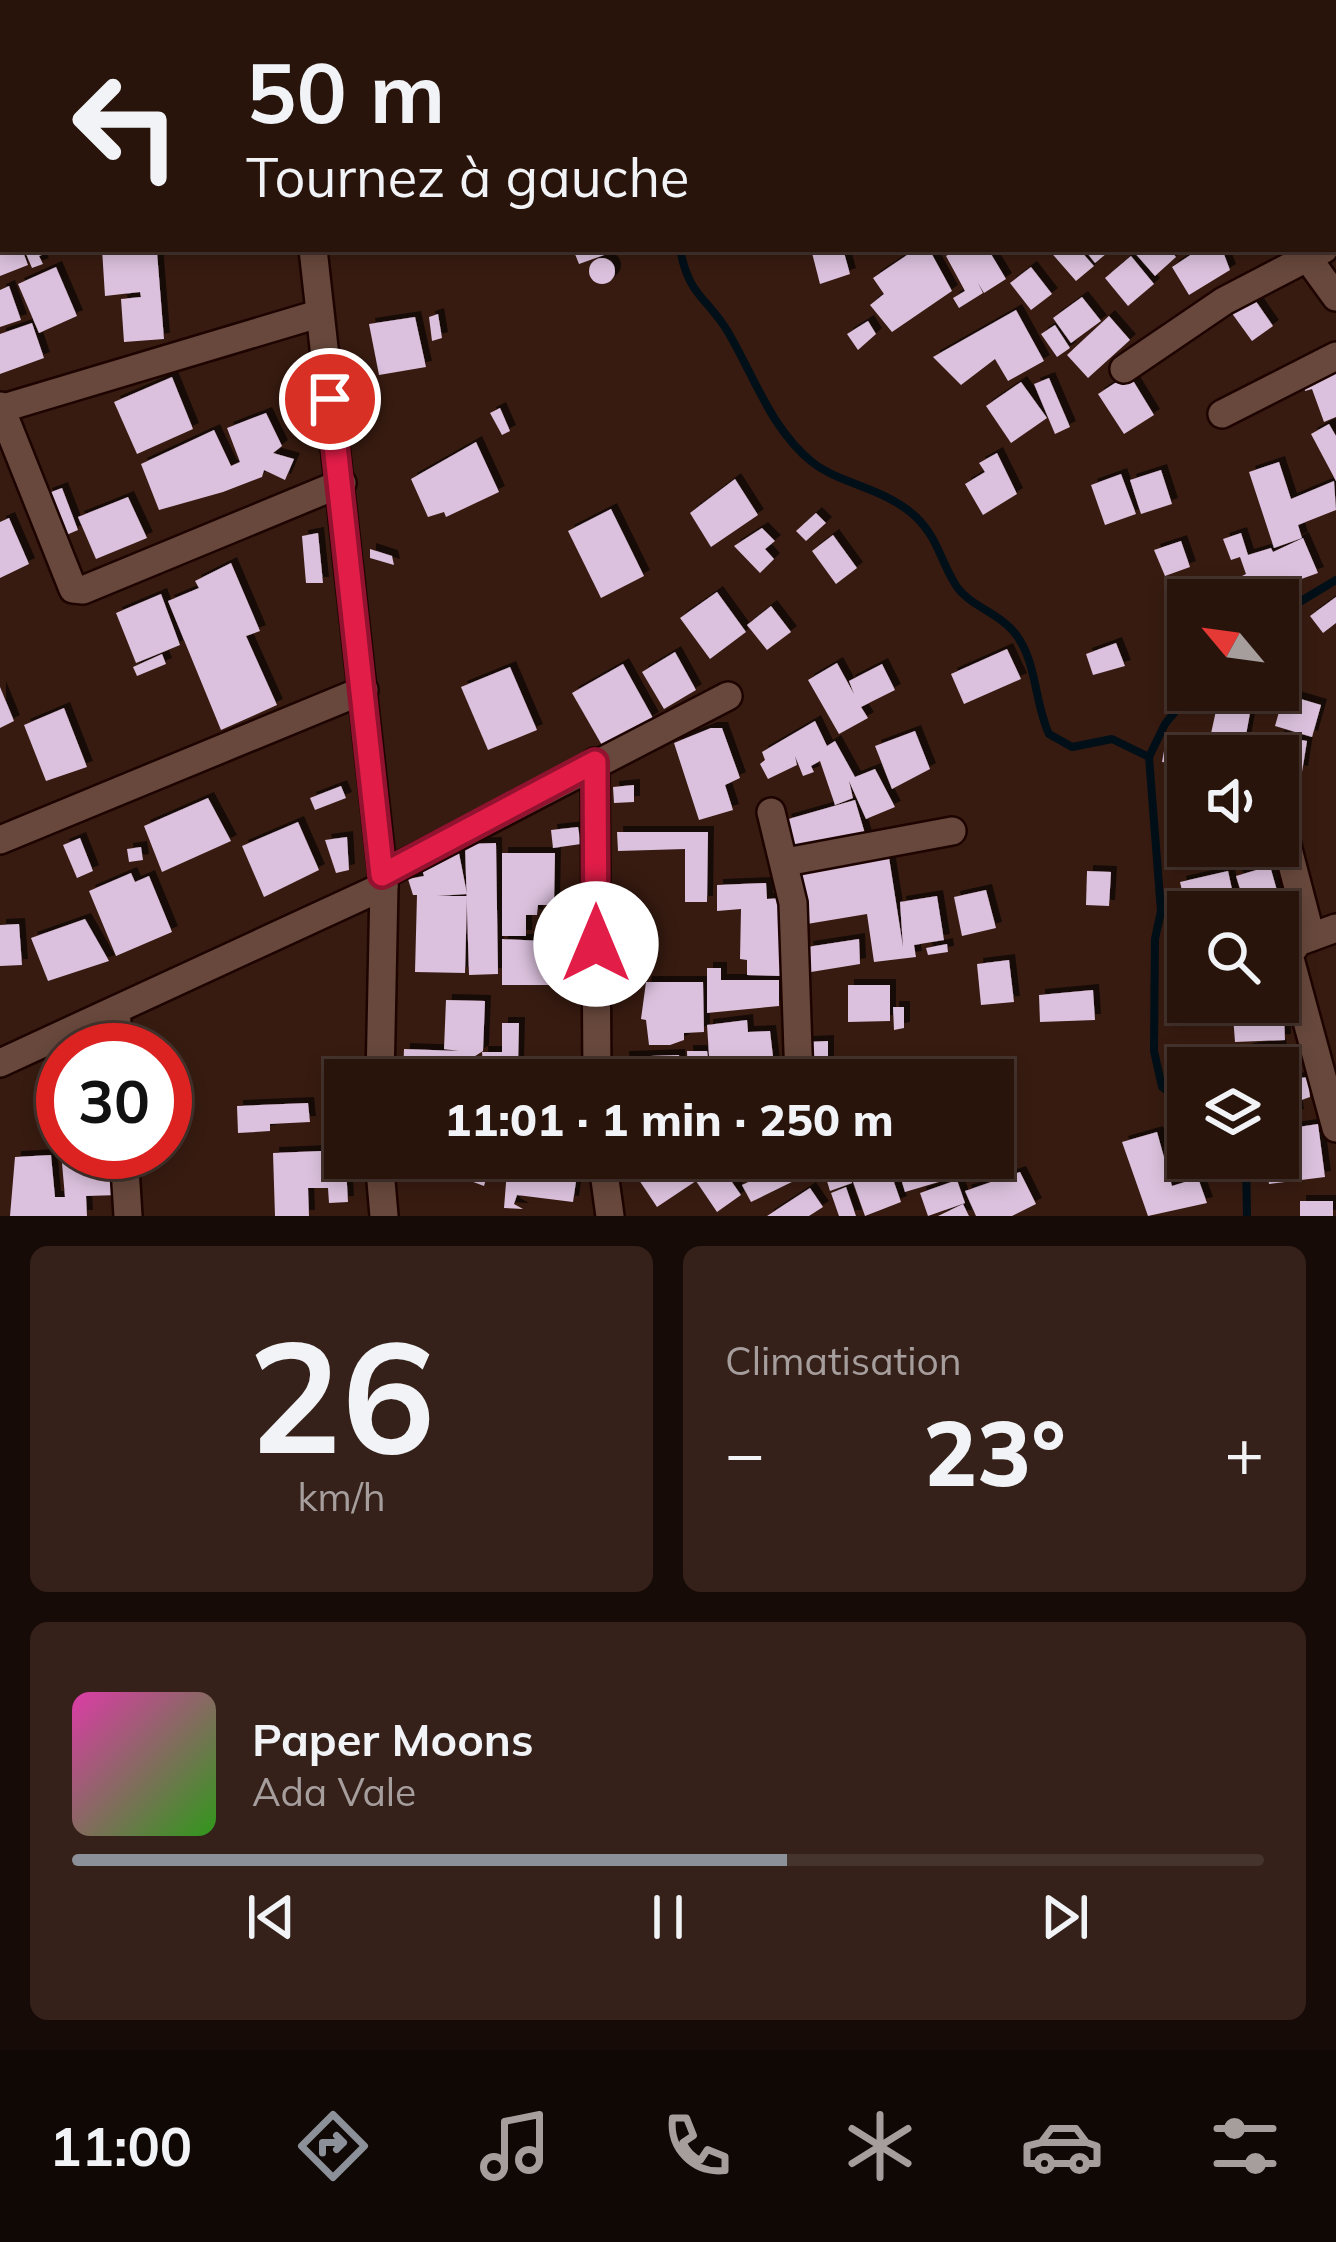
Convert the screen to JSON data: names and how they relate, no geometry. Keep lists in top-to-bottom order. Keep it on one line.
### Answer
{"north":"top left","page":{"turn":["50 m","Tournez à gauche"],"limit":"30","trip":"11:01 · 1 min · 250 m","tile":[["26","km/h"],"Climatisation"],"heat":["−","23°","+"],"song":["Paper Moons","Ada Vale"],"tabs":"11:00"}}
